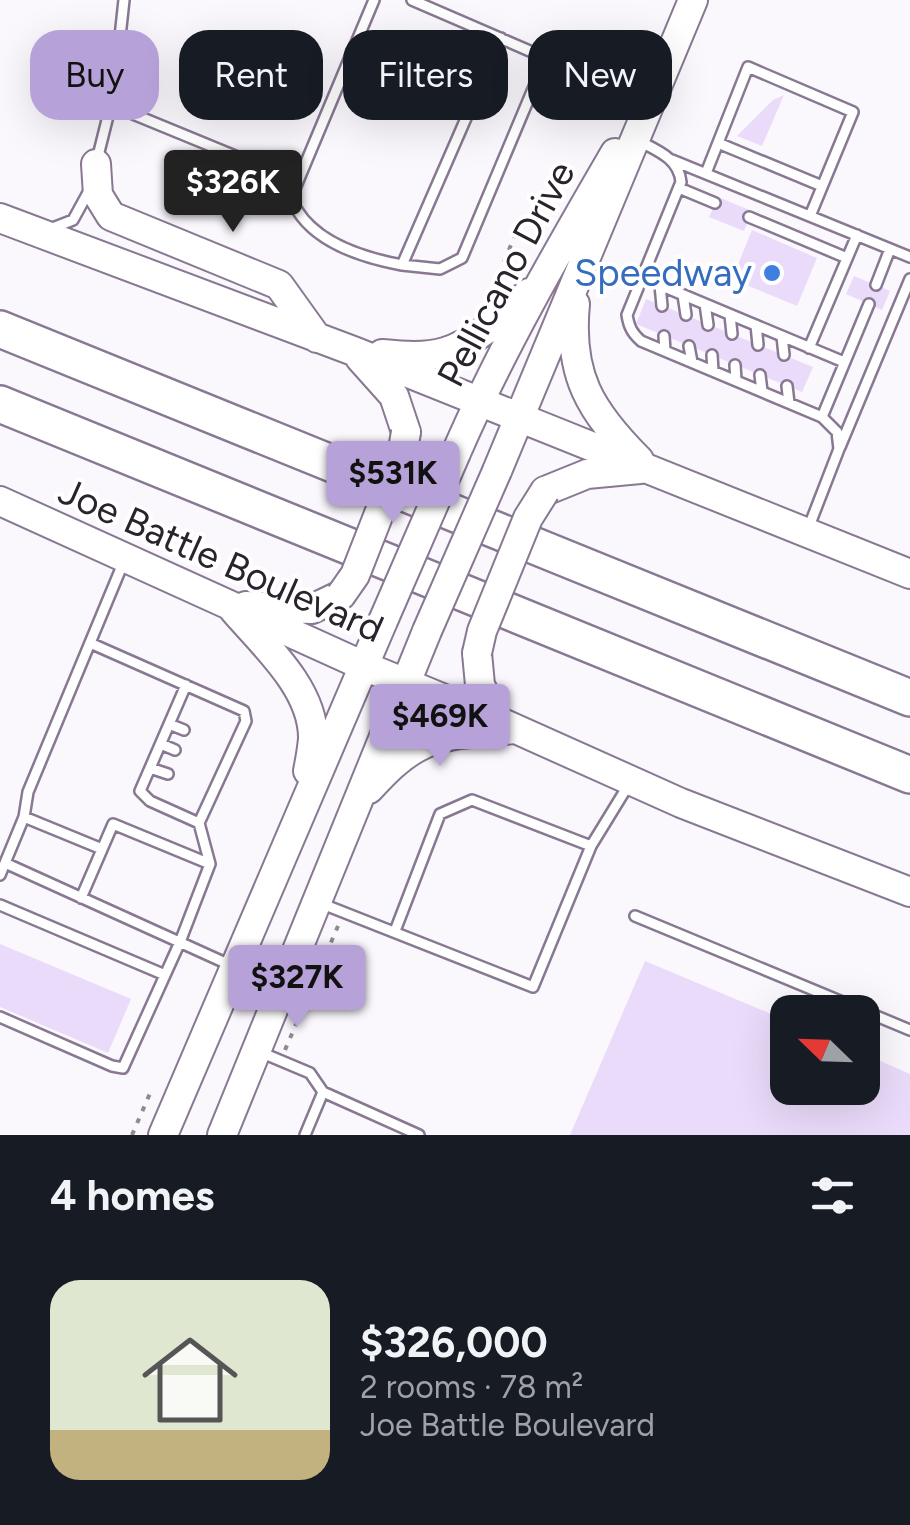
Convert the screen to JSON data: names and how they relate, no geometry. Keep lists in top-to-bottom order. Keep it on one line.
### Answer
{"streets":{"main road":["Pellicano Drive","Joe Battle Boulevard"]},"crossings":[["Pellicano Drive","Joe Battle Boulevard"]],"places":["Speedway"],"north":"top left","page":{"chip":["Buy","Rent","Filters","New"],"price":["$326K","$531K","$469K","$327K"],"heading":"4 homes","list":[{"name":"$326,000","note":"2 rooms · 78 m² · Joe Battle Boulevard"}]}}
